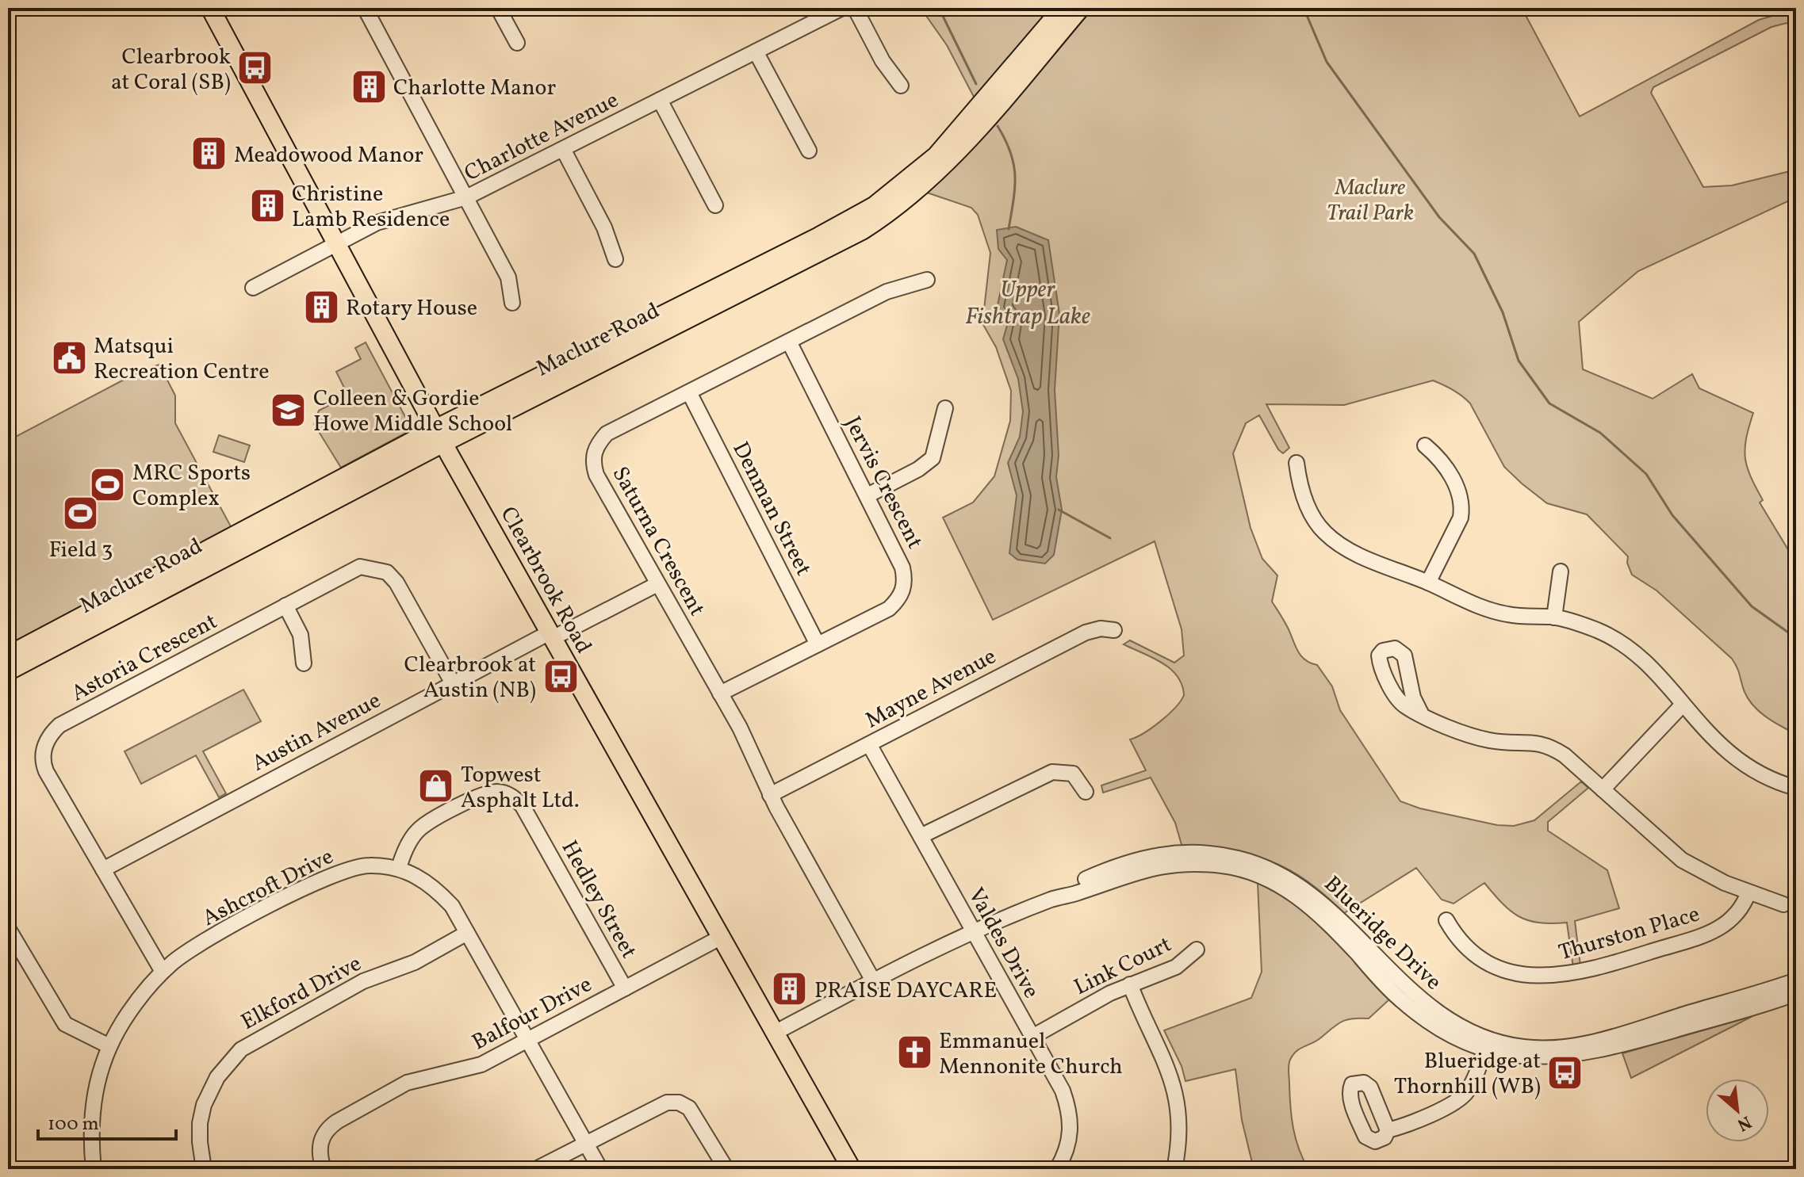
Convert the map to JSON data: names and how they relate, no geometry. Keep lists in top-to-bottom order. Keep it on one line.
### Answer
{"streets":{"main road":["Maclure Road","Clearbrook Road"],"street":["Charlotte Avenue","Jervis Crescent","Denman Street","Saturna Crescent","Astoria Crescent","Mayne Avenue","Austin Avenue","Ashcroft Drive","Hedley Street","Blueridge Drive","Thurston Place","Valdes Drive","Link Court","Elkford Drive","Balfour Drive"]},"crossings":[["Charlotte Avenue","Clearbrook Road"],["Maclure Road","Clearbrook Road"],["Jervis Crescent","Denman Street"],["Jervis Crescent","Saturna Crescent"],["Denman Street","Saturna Crescent"],["Saturna Crescent","Mayne Avenue"],["Saturna Crescent","Austin Avenue"],["Saturna Crescent","Blueridge Drive"],["Clearbrook Road","Austin Avenue"],["Clearbrook Road","Blueridge Drive"],["Clearbrook Road","Balfour Drive"],["Astoria Crescent","Austin Avenue"],["Astoria Crescent","Ashcroft Drive"],["Mayne Avenue","Valdes Drive"],["Ashcroft Drive","Hedley Street"],["Ashcroft Drive","Elkford Drive"],["Ashcroft Drive","Balfour Drive"],["Hedley Street","Balfour Drive"],["Blueridge Drive","Valdes Drive"],["Valdes Drive","Link Court"]],"water":["Upper Fishtrap Lake"],"parks":["Maclure Trail Park"],"places":{"bus stop":["Clearbrook at Coral (SB)","Clearbrook at Austin (NB)","Blueridge at Thornhill (WB)"],"building":["Charlotte Manor","Meadowood Manor","Christine Lamb Residence","Rotary House","PRAISE DAYCARE"],"public building":["Matsqui Recreation Centre"],"school or university":["Colleen & Gordie Howe Middle School"],"sports":["MRC Sports Complex","Field 3"],"shop":["Topwest Asphalt Ltd."],"church":["Emmanuel Mennonite Church"]},"scale_bar":"100 m","north":"bottom right"}
